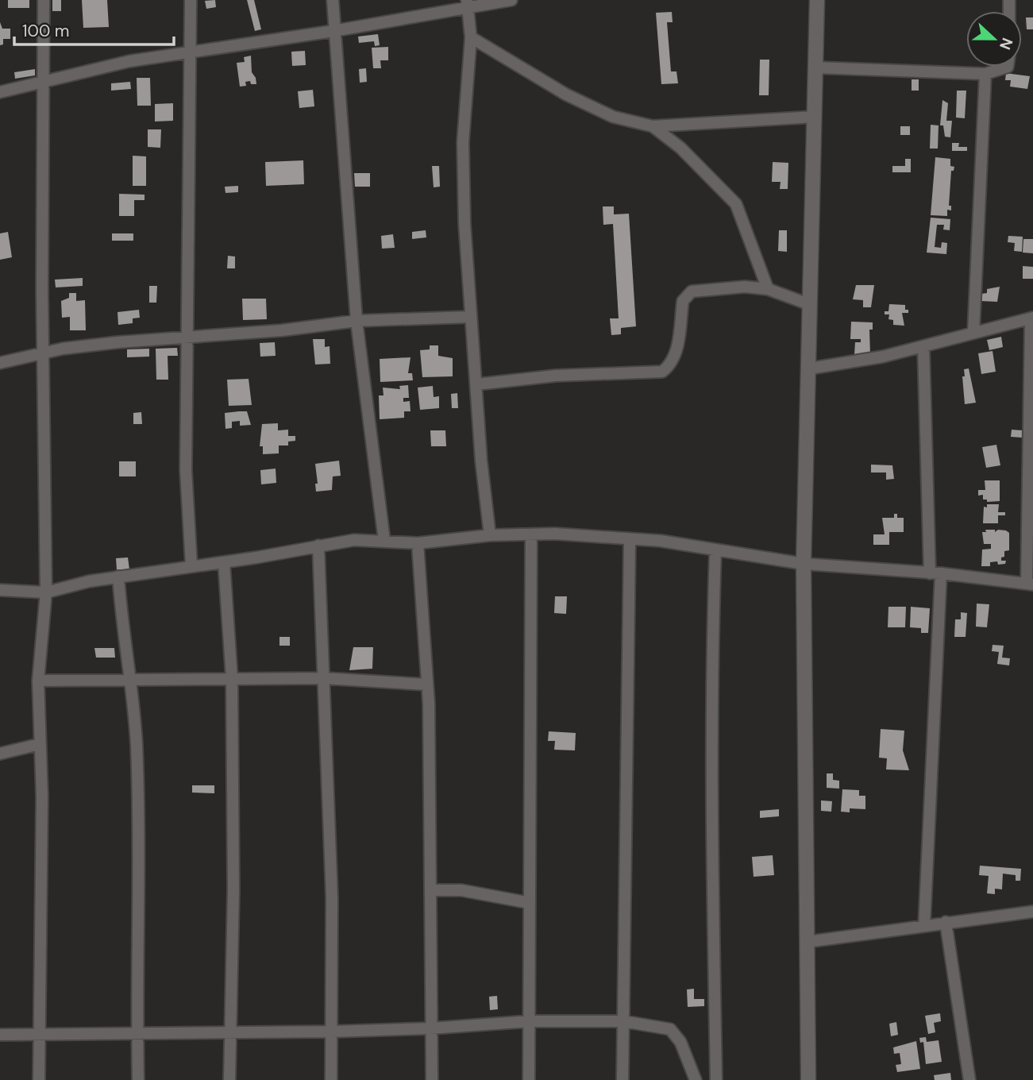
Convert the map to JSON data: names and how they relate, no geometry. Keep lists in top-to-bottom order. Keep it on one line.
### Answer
{"scale_bar":"100 m","north":"right"}
